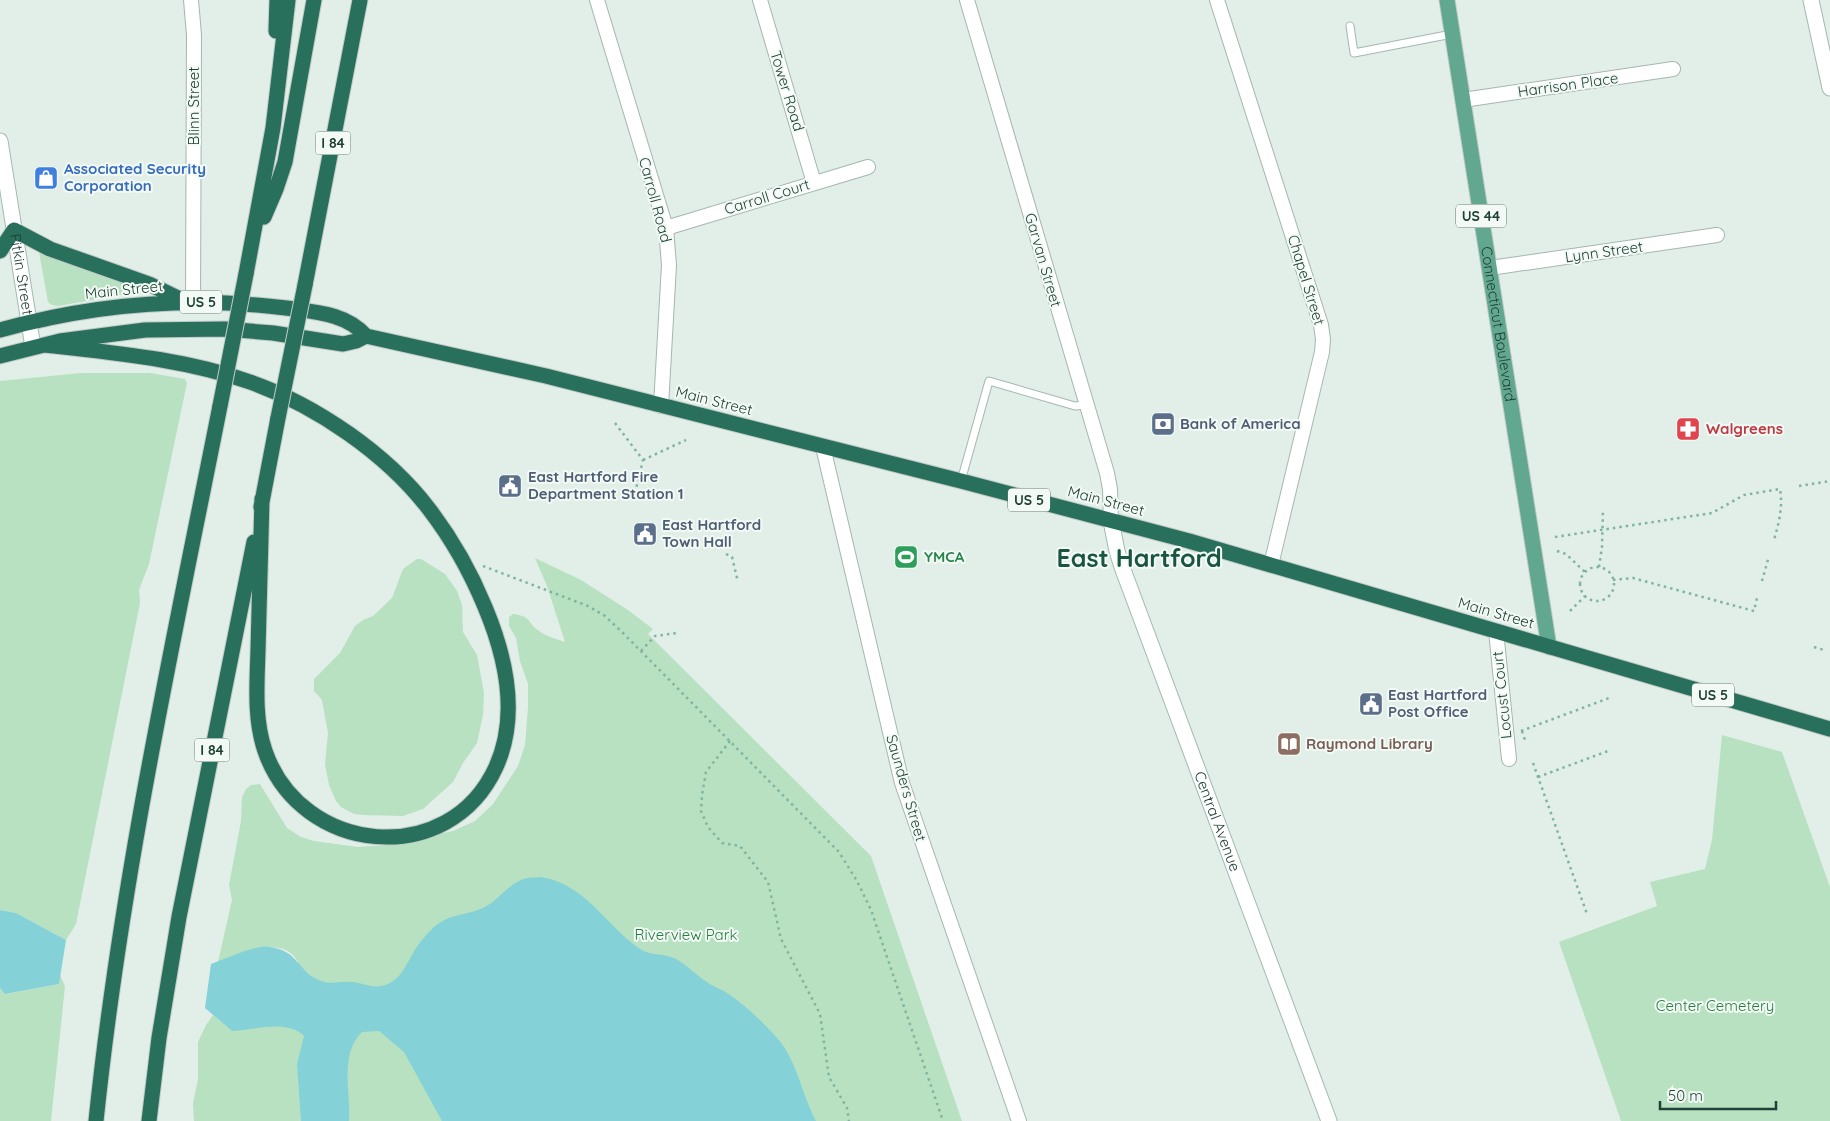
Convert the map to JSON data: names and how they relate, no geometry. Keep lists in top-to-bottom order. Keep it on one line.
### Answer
{"streets":{"highway":["I 84","Main Street","US 5"],"main road":["US 44","Connecticut Boulevard"],"street":["Harrison Place","Tower Road","Blinn Street","Carroll Court","Carroll Road","Lynn Street","Garvan Street","Pitkin Street","Chapel Street","Locust Court","Saunders Street","Central Avenue"]},"crossings":[["Harrison Place","Connecticut Boulevard"],["Tower Road","Carroll Court"],["Blinn Street","Main Street"],["Carroll Court","Carroll Road"],["Carroll Road","Main Street"],["Lynn Street","Connecticut Boulevard"],["Garvan Street","Main Street"],["Garvan Street","Central Avenue"],["Pitkin Street","Main Street"],["Pitkin Street","US 5"],["Chapel Street","Main Street"],["Main Street","US 5"],["Main Street","Connecticut Boulevard"],["Main Street","Locust Court"],["Main Street","Saunders Street"],["Main Street","Central Avenue"]],"districts":["East Hartford"],"parks":["Riverview Park","Center Cemetery"],"places":{"shop":["Associated Security Corporation"],"bank":["Bank of America"],"pharmacy":["Walgreens"],"public building":["East Hartford Fire Department Station 1","East Hartford Town Hall","East Hartford Post Office"],"sports":["YMCA"],"library":["Raymond Library"]},"scale_bar":"50 m"}
